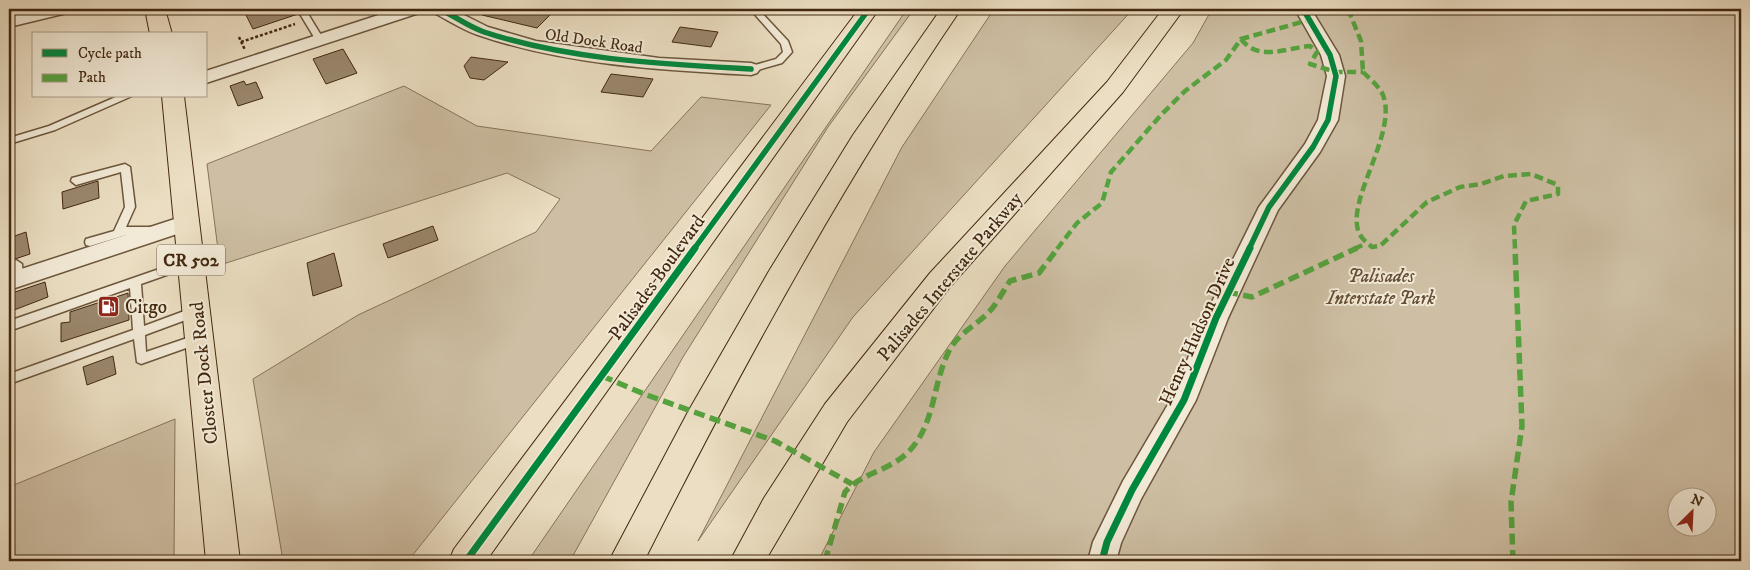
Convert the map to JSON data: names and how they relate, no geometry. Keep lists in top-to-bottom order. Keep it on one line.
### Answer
{"streets":{"main road":["CR 502","Palisades Interstate Parkway","Palisades Boulevard","Closter Dock Road"],"street":["Old Dock Road","Henry Hudson Drive"]},"parks":["Palisades Interstate Park"],"places":{"fuel station":["Citgo"]},"legend":["Cycle path","Path"],"north":"top right"}
